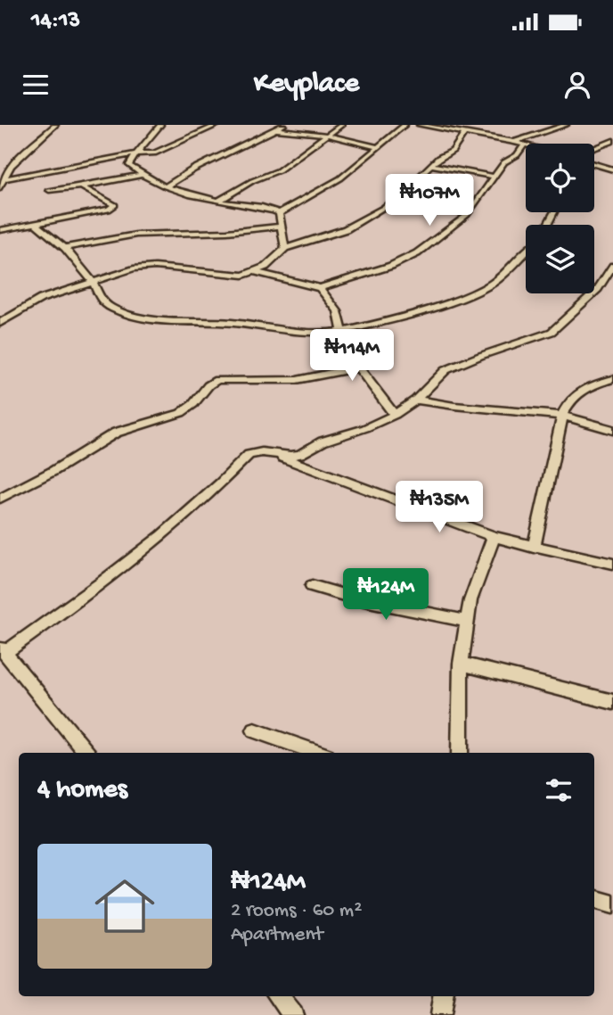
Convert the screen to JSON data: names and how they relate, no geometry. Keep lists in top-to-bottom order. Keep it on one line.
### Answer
{"page":{"status":"14:13","header":"Keyplace","price":["₦107M","₦114M","₦135M","₦124M"],"heading":"4 homes","list":[{"name":"₦124M","note":"2 rooms · 60 m² · Apartment"}]}}
